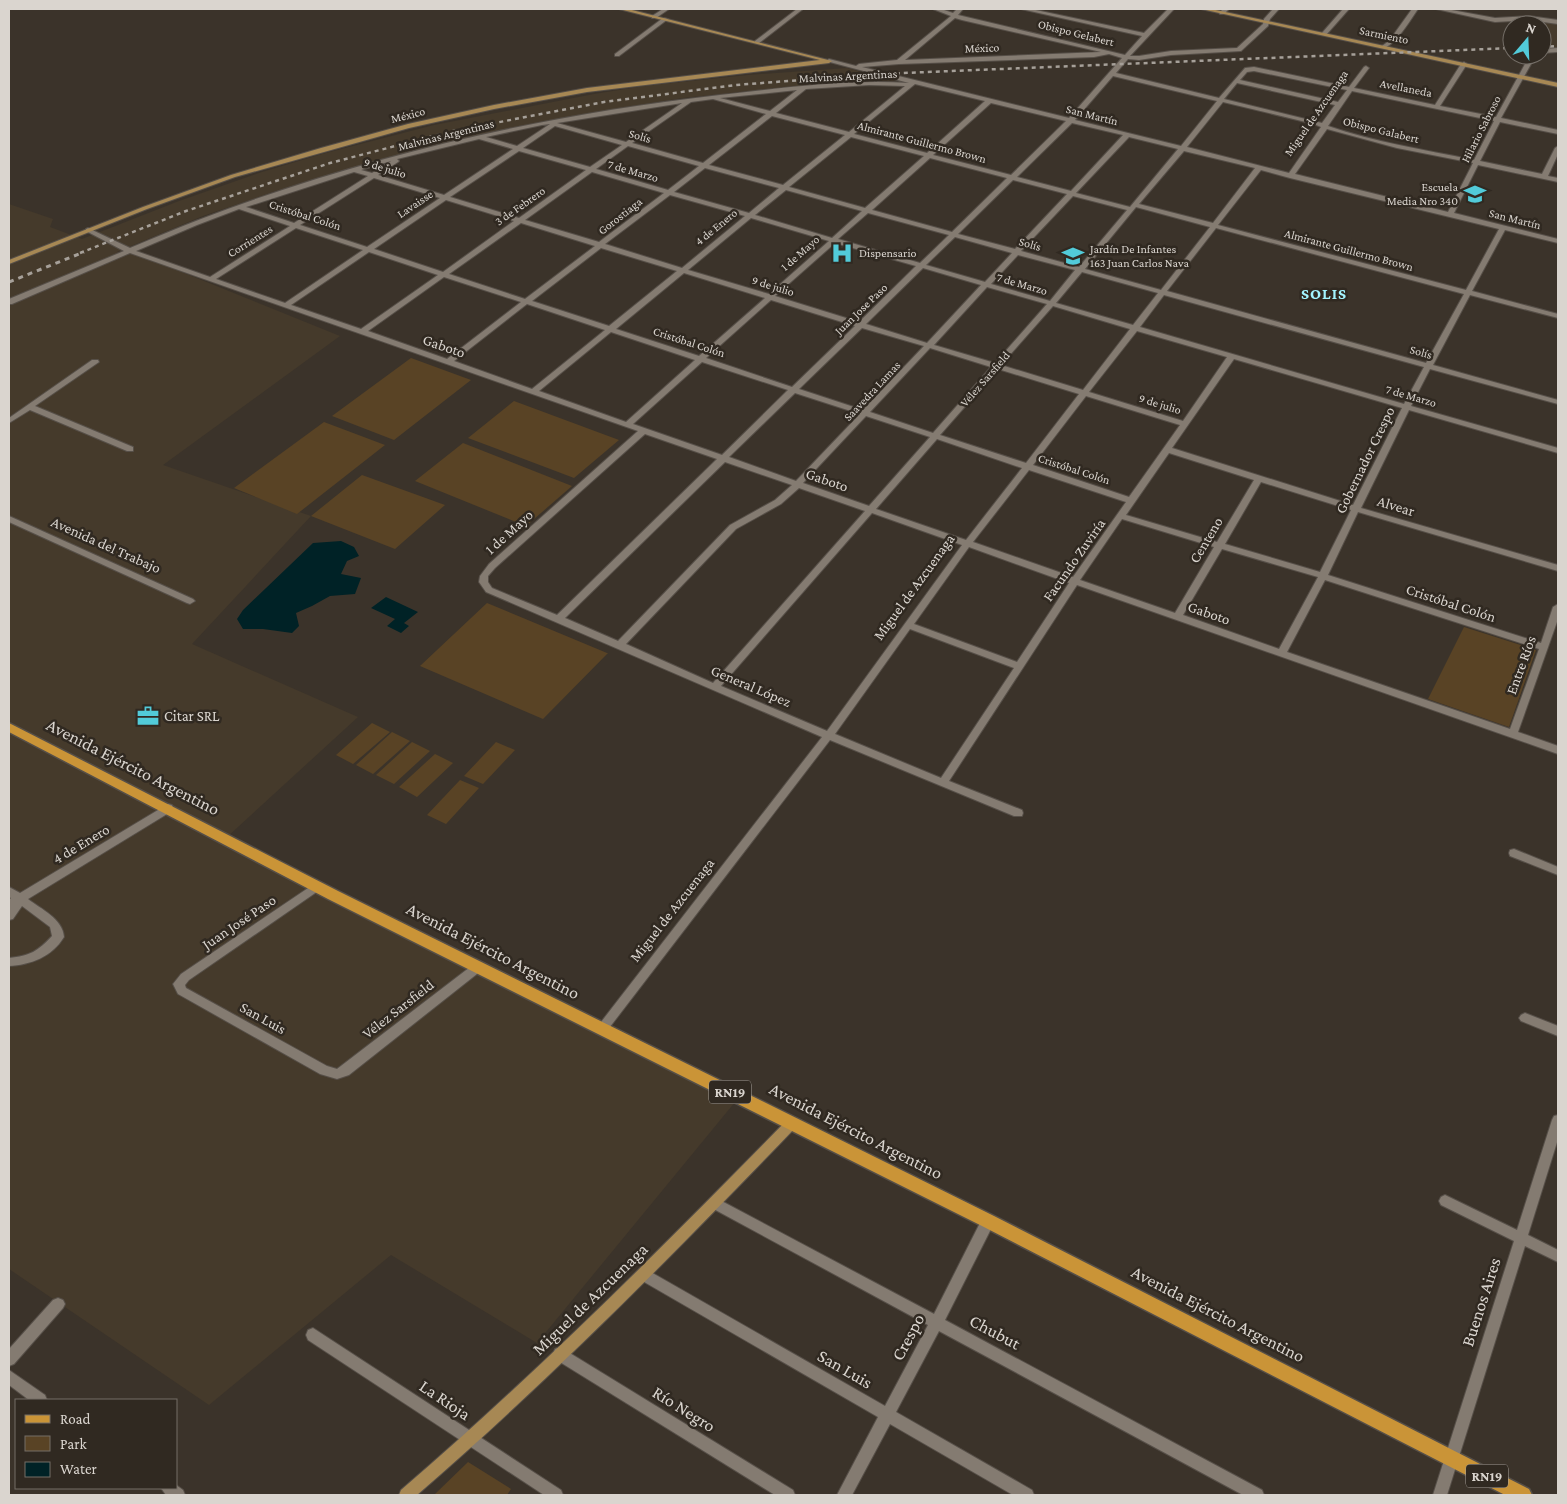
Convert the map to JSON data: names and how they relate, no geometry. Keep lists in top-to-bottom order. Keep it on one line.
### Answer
{"streets":{"main road":["Avenida Ejército Argentino","RN19"],"street":["Obispo Gelabert","Sarmiento","México","Malvinas Argentinas","Avellaneda","Miguel de Azcuenaga","San Martín","Hilario Sabroso","Obispo Galabert","Solís","Almirante Guillermo Brown","9 de julio","7 de Marzo","Lavaisse","3 de Febrero","Cristóbal Colón","Gorostiaga","4 de Enero","Corrientes","1 de Mayo","Juan Jose Paso","Gaboto","Vélez Sarsfield","Saavedra Lamas","Gobernador Crespo","Alvear","Centeno","Avenida del Trabajo","Facundo Zuviría","Entre Ríos","General López","Juan José Paso","San Luis","Buenos Aires","Chubut","Crespo","La Rioja","Río Negro"]},"crossings":[["Obispo Gelabert","México"],["Obispo Gelabert","Juan Jose Paso"],["Sarmiento","Hilario Sabroso"],["México","San Martín"],["México","Gaboto"],["Malvinas Argentinas","San Martín"],["Malvinas Argentinas","Solís"],["Malvinas Argentinas","Almirante Guillermo Brown"],["Malvinas Argentinas","9 de julio"],["Malvinas Argentinas","7 de Marzo"],["Malvinas Argentinas","Lavaisse"],["Malvinas Argentinas","3 de Febrero"],["Malvinas Argentinas","Cristóbal Colón"],["Malvinas Argentinas","Gorostiaga"],["Malvinas Argentinas","4 de Enero"],["Malvinas Argentinas","Corrientes"],["Malvinas Argentinas","Gaboto"],["Avellaneda","Miguel de Azcuenaga"],["Avellaneda","Hilario Sabroso"],["Avellaneda","Vélez Sarsfield"],["Miguel de Azcuenaga","San Martín"],["Miguel de Azcuenaga","Obispo Galabert"],["Miguel de Azcuenaga","Solís"],["Miguel de Azcuenaga","Almirante Guillermo Brown"],["Miguel de Azcuenaga","9 de julio"],["Miguel de Azcuenaga","7 de Marzo"],["Miguel de Azcuenaga","Cristóbal Colón"],["Miguel de Azcuenaga","Gaboto"],["Miguel de Azcuenaga","General López"],["Miguel de Azcuenaga","Avenida Ejército Argentino"],["Miguel de Azcuenaga","San Luis"],["Miguel de Azcuenaga","Chubut"],["Miguel de Azcuenaga","La Rioja"],["Miguel de Azcuenaga","Río Negro"],["San Martín","Hilario Sabroso"],["San Martín","4 de Enero"],["San Martín","1 de Mayo"],["San Martín","Juan Jose Paso"],["San Martín","Vélez Sarsfield"],["San Martín","Saavedra Lamas"],["San Martín","Gobernador Crespo"],["Hilario Sabroso","Obispo Galabert"],["Obispo Galabert","Juan Jose Paso"],["Obispo Galabert","Vélez Sarsfield"],["Solís","Lavaisse"],["Solís","3 de Febrero"],["Solís","Gorostiaga"],["Solís","4 de Enero"],["Solís","1 de Mayo"],["Solís","Juan Jose Paso"],["Solís","Vélez Sarsfield"],["Solís","Saavedra Lamas"],["Solís","Gobernador Crespo"],["Almirante Guillermo Brown","Gorostiaga"],["Almirante Guillermo Brown","4 de Enero"],["Almirante Guillermo Brown","1 de Mayo"],["Almirante Guillermo Brown","Juan Jose Paso"],["Almirante Guillermo Brown","Vélez Sarsfield"],["Almirante Guillermo Brown","Saavedra Lamas"],["Almirante Guillermo Brown","Gobernador Crespo"],["9 de julio","Lavaisse"],["9 de julio","3 de Febrero"],["9 de julio","Gorostiaga"],["9 de julio","4 de Enero"],["9 de julio","Corrientes"],["9 de julio","1 de Mayo"],["9 de julio","Juan Jose Paso"],["9 de julio","Vélez Sarsfield"],["9 de julio","Saavedra Lamas"],["9 de julio","Facundo Zuviría"],["7 de Marzo","Lavaisse"],["7 de Marzo","3 de Febrero"],["7 de Marzo","Gorostiaga"],["7 de Marzo","4 de Enero"],["7 de Marzo","1 de Mayo"],["7 de Marzo","Juan Jose Paso"],["7 de Marzo","Vélez Sarsfield"],["7 de Marzo","Saavedra Lamas"],["7 de Marzo","Gobernador Crespo"],["7 de Marzo","Facundo Zuviría"],["Lavaisse","Cristóbal Colón"],["Lavaisse","Gaboto"],["3 de Febrero","Cristóbal Colón"],["3 de Febrero","Gaboto"],["Cristóbal Colón","Gorostiaga"],["Cristóbal Colón","4 de Enero"],["Cristóbal Colón","Corrientes"],["Cristóbal Colón","1 de Mayo"],["Cristóbal Colón","Juan Jose Paso"],["Cristóbal Colón","Vélez Sarsfield"],["Cristóbal Colón","Saavedra Lamas"],["Cristóbal Colón","Gobernador Crespo"],["Cristóbal Colón","Centeno"],["Cristóbal Colón","Facundo Zuviría"],["Cristóbal Colón","Entre Ríos"],["Gorostiaga","Gaboto"],["4 de Enero","Gaboto"],["4 de Enero","Avenida Ejército Argentino"],["Corrientes","Gaboto"],["1 de Mayo","Gaboto"],["1 de Mayo","General López"],["Juan Jose Paso","Gaboto"],["Juan Jose Paso","General López"],["Gaboto","Vélez Sarsfield"],["Gaboto","Saavedra Lamas"],["Gaboto","Gobernador Crespo"],["Gaboto","Centeno"],["Gaboto","Facundo Zuviría"],["Gaboto","Entre Ríos"],["Vélez Sarsfield","General López"],["Vélez Sarsfield","Avenida Ejército Argentino"],["Vélez Sarsfield","San Luis"],["Saavedra Lamas","General López"],["Gobernador Crespo","Alvear"],["Alvear","Centeno"],["Alvear","Facundo Zuviría"],["Facundo Zuviría","General López"],["Avenida Ejército Argentino","Juan José Paso"],["Avenida Ejército Argentino","Buenos Aires"],["Avenida Ejército Argentino","Crespo"],["Juan José Paso","San Luis"],["San Luis","Crespo"],["Chubut","Crespo"]],"districts":["SOLIS"],"places":{"school or university":["Escuela Media Nro 340","Jardín De Infantes 163 Juan Carlos Nava"],"hospital":["Dispensario"],"office":["Citar SRL"]},"legend":["Road","Park","Water"],"north":"top"}
